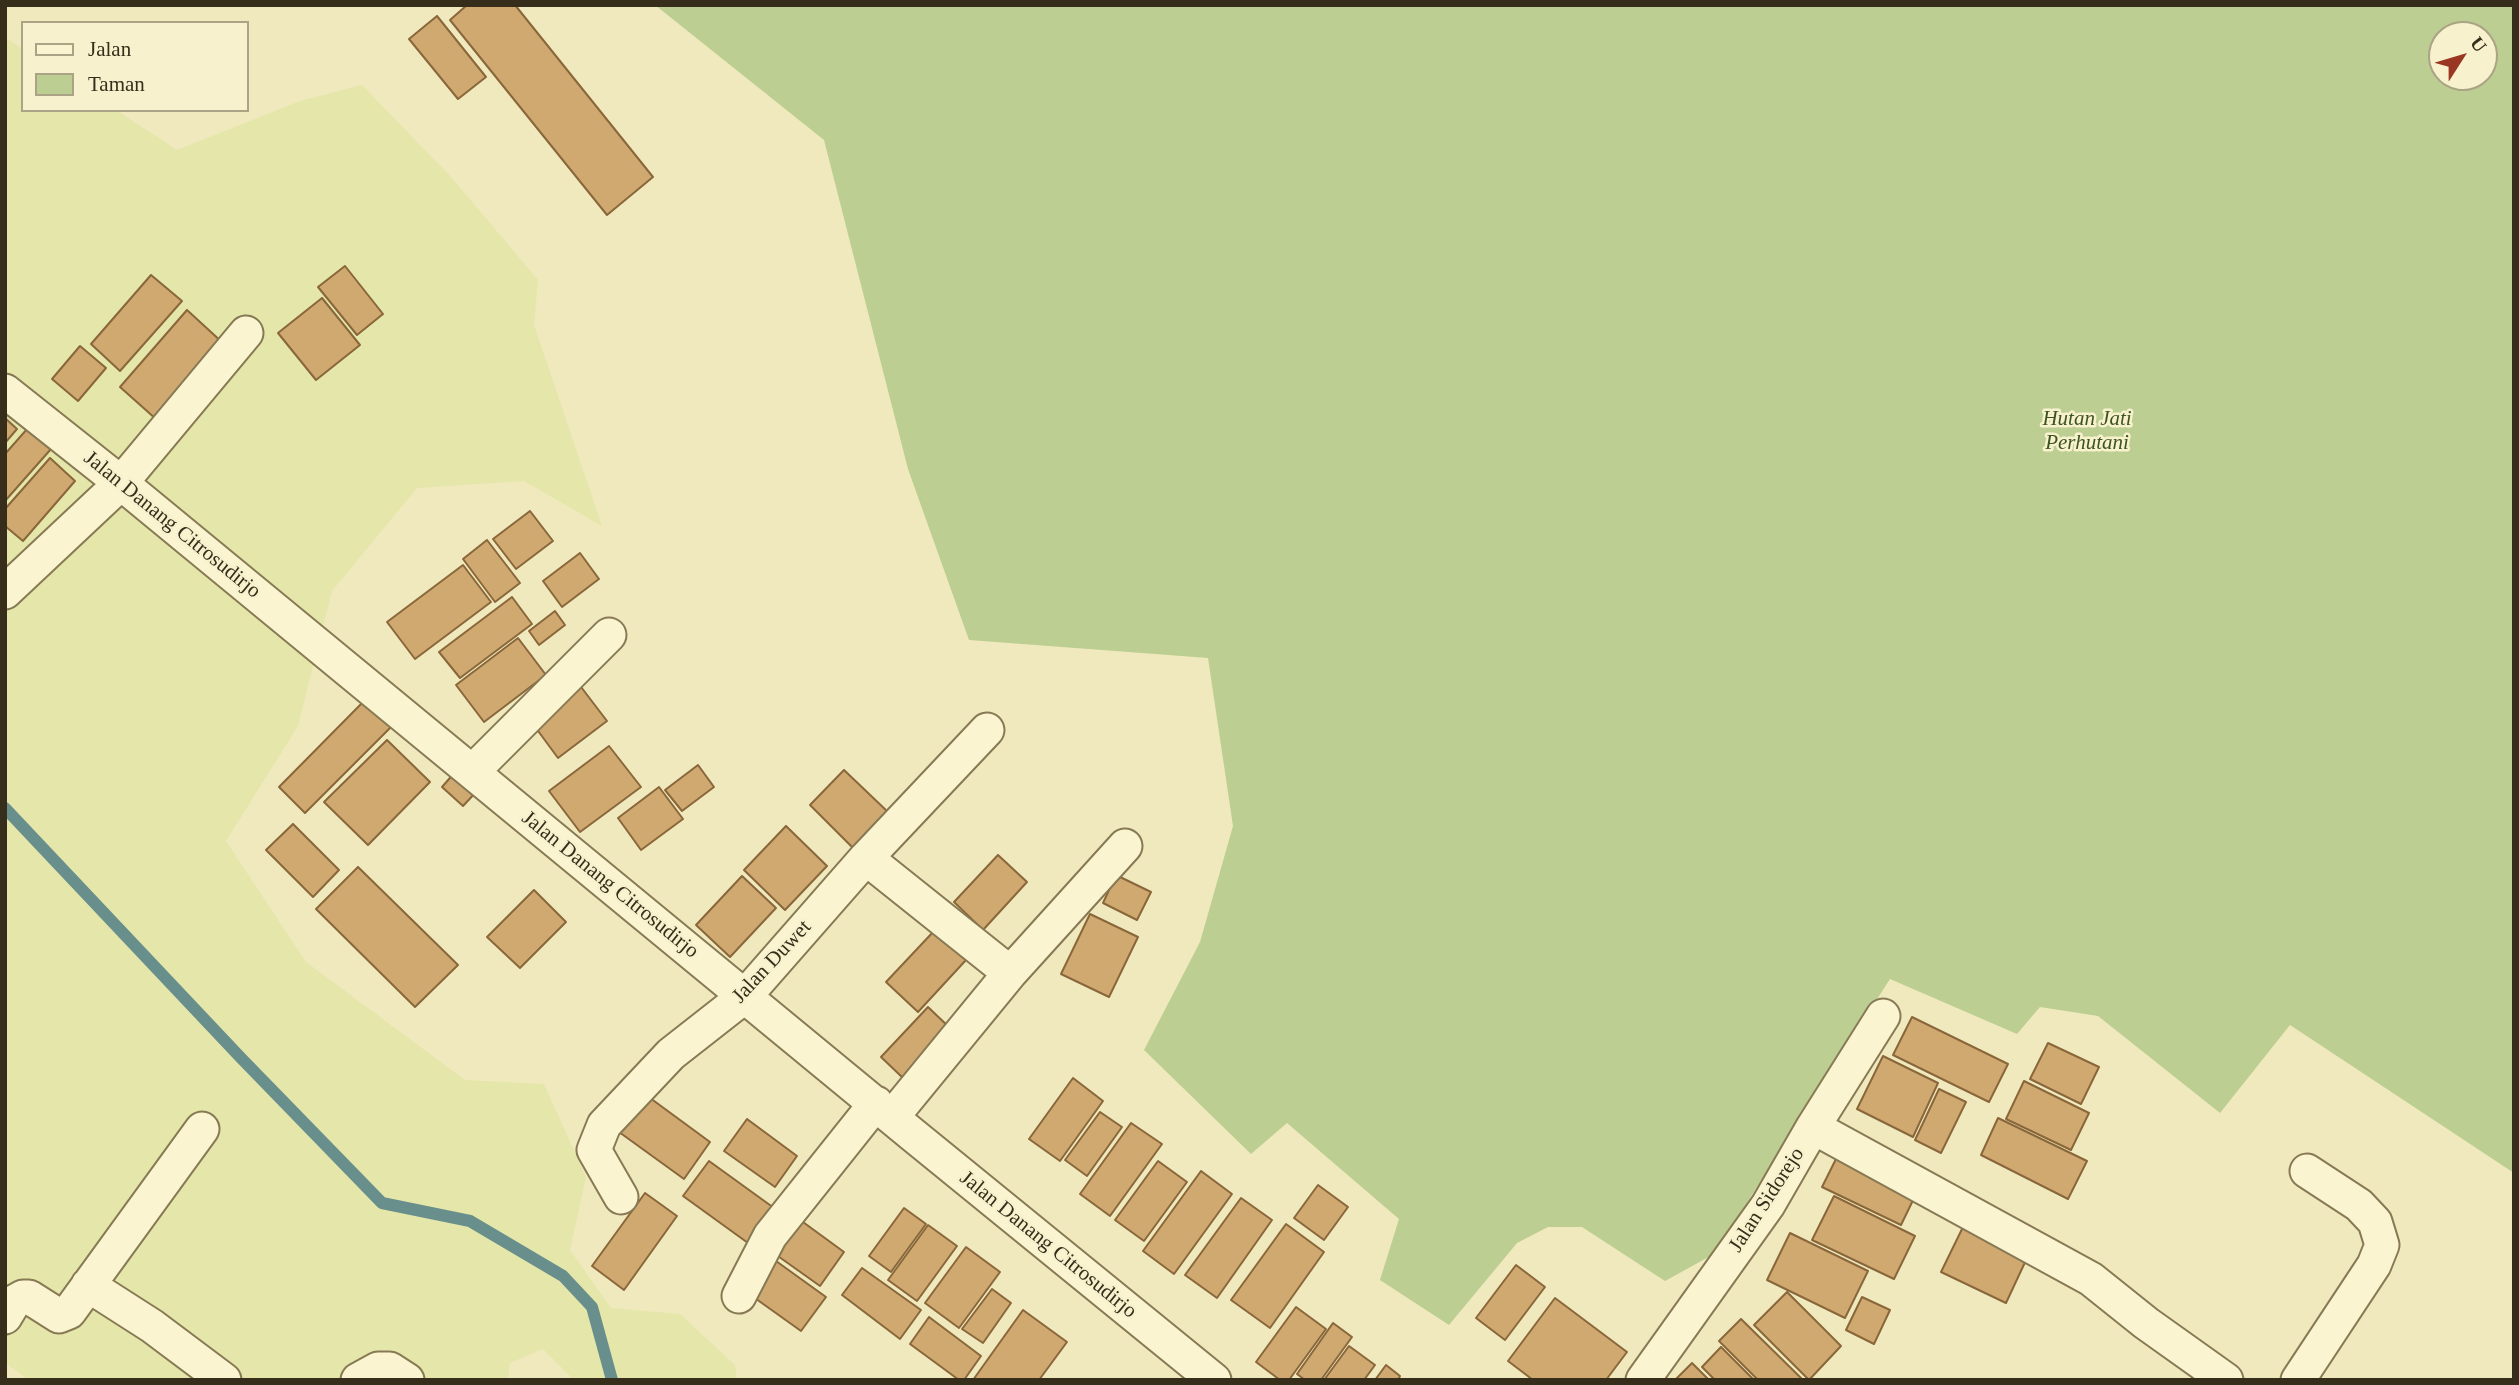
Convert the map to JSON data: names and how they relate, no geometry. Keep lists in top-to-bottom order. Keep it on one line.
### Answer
{"streets":{"street":["Jalan Danang Citrosudirjo","Jalan Duwet","Jalan Sidorejo"]},"crossings":[["Jalan Danang Citrosudirjo","Jalan Duwet"]],"parks":["Hutan Jati Perhutani"],"legend":["Jalan","Taman"],"north":"top right"}
